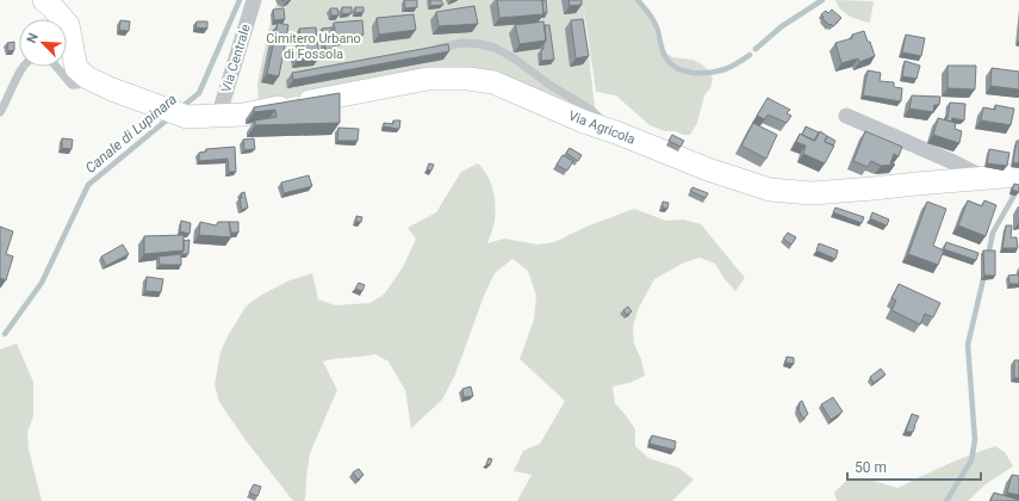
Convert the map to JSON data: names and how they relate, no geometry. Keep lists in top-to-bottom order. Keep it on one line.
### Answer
{"streets":{"street":["Via Centrale","Via Agricola"]},"crossings":[["Via Centrale","Via Agricola"]],"water":["Canale di Lupinara"],"parks":["Cimitero Urbano di Fossola"],"scale_bar":"50 m","north":"top left"}
